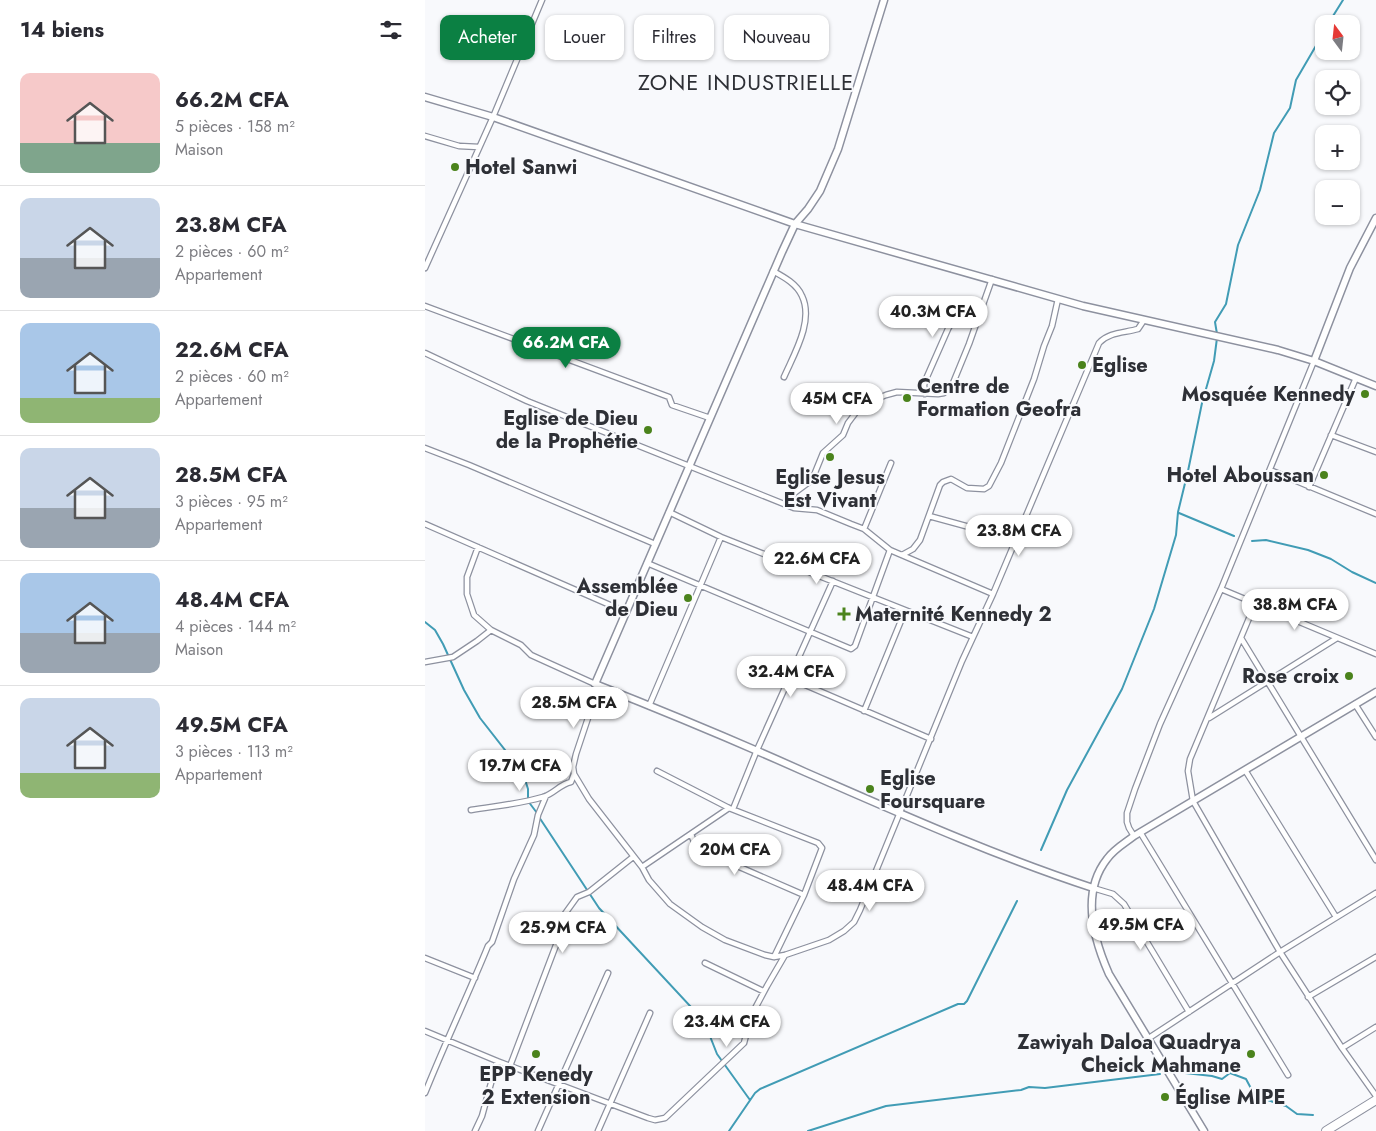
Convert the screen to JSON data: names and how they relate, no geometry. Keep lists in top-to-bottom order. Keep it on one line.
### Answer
{"districts":["ZONE INDUSTRIELLE"],"places":{"other":["Hotel Sanwi","Eglise","Mosquée Kennedy","Centre de Formation Geofra","Eglise de Dieu de la Prophétie","Eglise Jesus Est Vivant","Hotel Aboussan","Assemblée de Dieu","Rose croix","Eglise Foursquare","EPP Kenedy 2 Extension","Zawiyah Daloa Quadrya Cheick Mahmane","Église MIPE"],"health":["Maternité Kennedy 2"]},"north":"top","page":{"heading":"14 biens","map_buttons":["+","−"],"chip":["Acheter","Louer","Filtres","Nouveau"],"list":[{"name":"66.2M CFA","note":"5 pièces · 158 m² · Maison"},{"name":"23.8M CFA","note":"2 pièces · 60 m² · Appartement"},{"name":"22.6M CFA","note":"2 pièces · 60 m² · Appartement"},{"name":"28.5M CFA","note":"3 pièces · 95 m² · Appartement"},{"name":"48.4M CFA","note":"4 pièces · 144 m² · Maison"},{"name":"49.5M CFA","note":"3 pièces · 113 m² · Appartement"}],"price":["40.3M CFA","66.2M CFA","45M CFA","23.8M CFA","22.6M CFA","38.8M CFA","32.4M CFA","28.5M CFA","19.7M CFA","20M CFA","48.4M CFA","49.5M CFA","25.9M CFA","23.4M CFA"]}}
